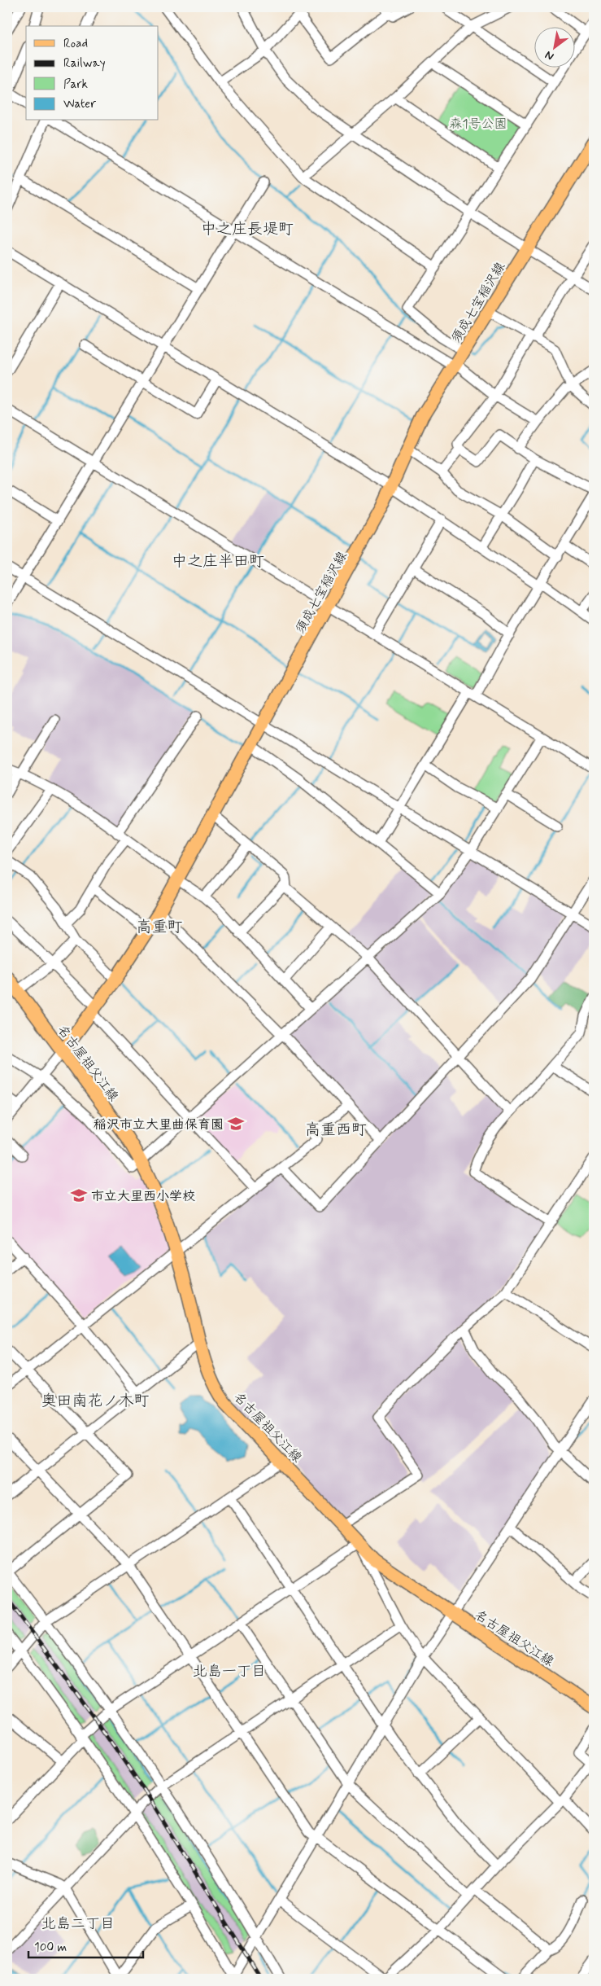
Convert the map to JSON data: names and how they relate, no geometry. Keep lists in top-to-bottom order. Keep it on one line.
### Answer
{"streets":{"main road":["須成七宝稲沢線","名古屋祖父江線"]},"crossings":[["須成七宝稲沢線","名古屋祖父江線"]],"districts":["中之庄長堤町","中之庄半田町","高重町","高重西町","奥田南花ノ木町","北島一丁目","北島二丁目"],"parks":["森1号公園"],"places":{"school or university":["稲沢市立大里曲保育園","市立大里西小学校"]},"legend":["Road","Railway","Park","Water"],"scale_bar":"100 m","north":"bottom left"}
